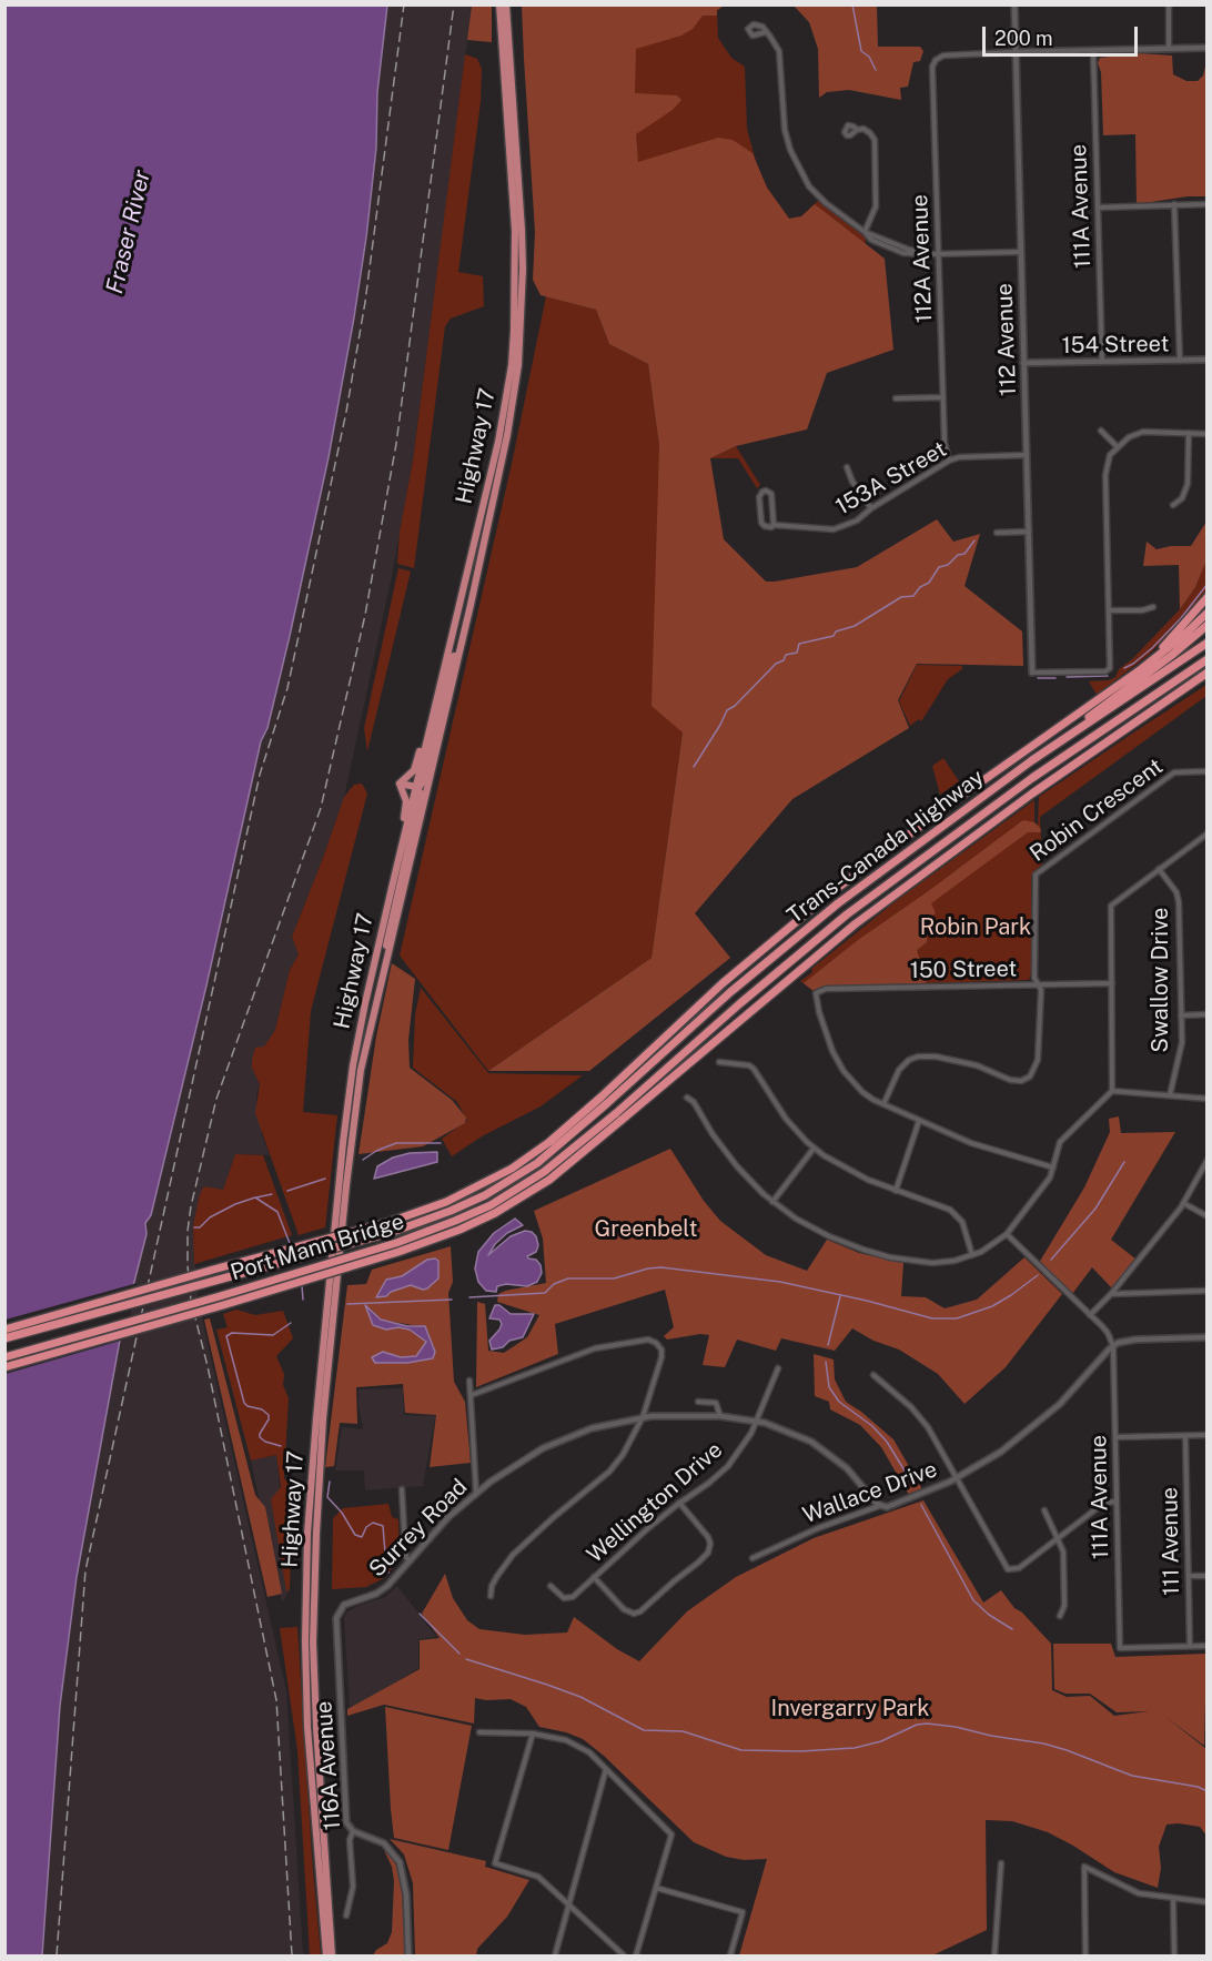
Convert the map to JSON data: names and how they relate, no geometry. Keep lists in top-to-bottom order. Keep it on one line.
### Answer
{"streets":{"highway":["Highway 17","Trans-Canada Highway","Port Mann Bridge"],"street":["111A Avenue","112A Avenue","112 Avenue","154 Street","153A Street","Robin Crescent","150 Street","Swallow Drive","Wallace Drive","Wellington Drive","Surrey Road","111 Avenue","116A Avenue"]},"crossings":[["111A Avenue","154 Street"],["111A Avenue","Wallace Drive"],["111A Avenue","111 Avenue"],["112A Avenue","112 Avenue"],["112A Avenue","153A Street"],["112 Avenue","154 Street"],["112 Avenue","153A Street"],["Robin Crescent","150 Street"],["Trans-Canada Highway","Port Mann Bridge"],["Wallace Drive","Surrey Road"],["Wellington Drive","Surrey Road"],["Surrey Road","116A Avenue"]],"water":["Fraser River"],"parks":["Robin Park","Greenbelt","Invergarry Park"],"scale_bar":"200 m"}
